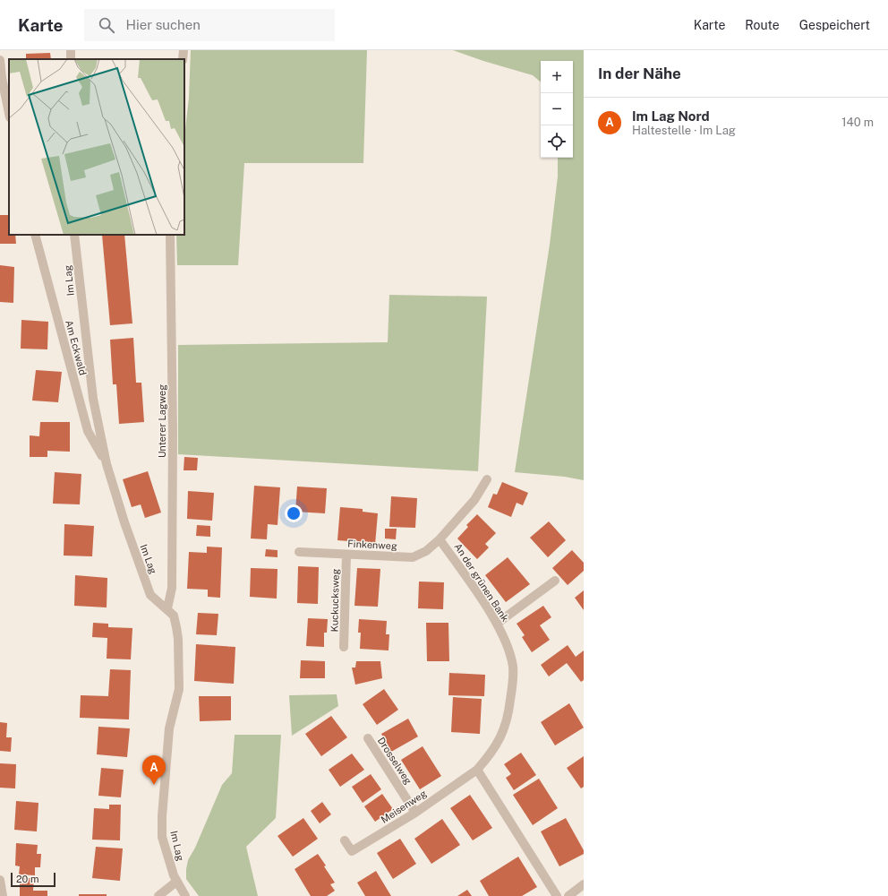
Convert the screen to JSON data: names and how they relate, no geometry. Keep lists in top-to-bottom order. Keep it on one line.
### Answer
{"streets":{"street":["Im Lag","Am Eckwald","Unterer Lagweg","Finkenweg","An der grünen Bank","Kuckucksweg","Drosselweg","Meisenweg"]},"crossings":[["Im Lag","Am Eckwald"],["Im Lag","Unterer Lagweg"],["Finkenweg","An der grünen Bank"],["Finkenweg","Kuckucksweg"],["An der grünen Bank","Meisenweg"],["Drosselweg","Meisenweg"]],"scale_bar":"20 m","page":{"header":"Karte","search":"Hier suchen","nav":["Karte","Route","Gespeichert"],"heading":"In der Nähe","map_buttons":["+","−"],"list":[{"mark":"A","name":"Im Lag Nord","note":"Haltestelle · Im Lag","value":"140 m"}],"pins":"A","scale":"20 m"}}
